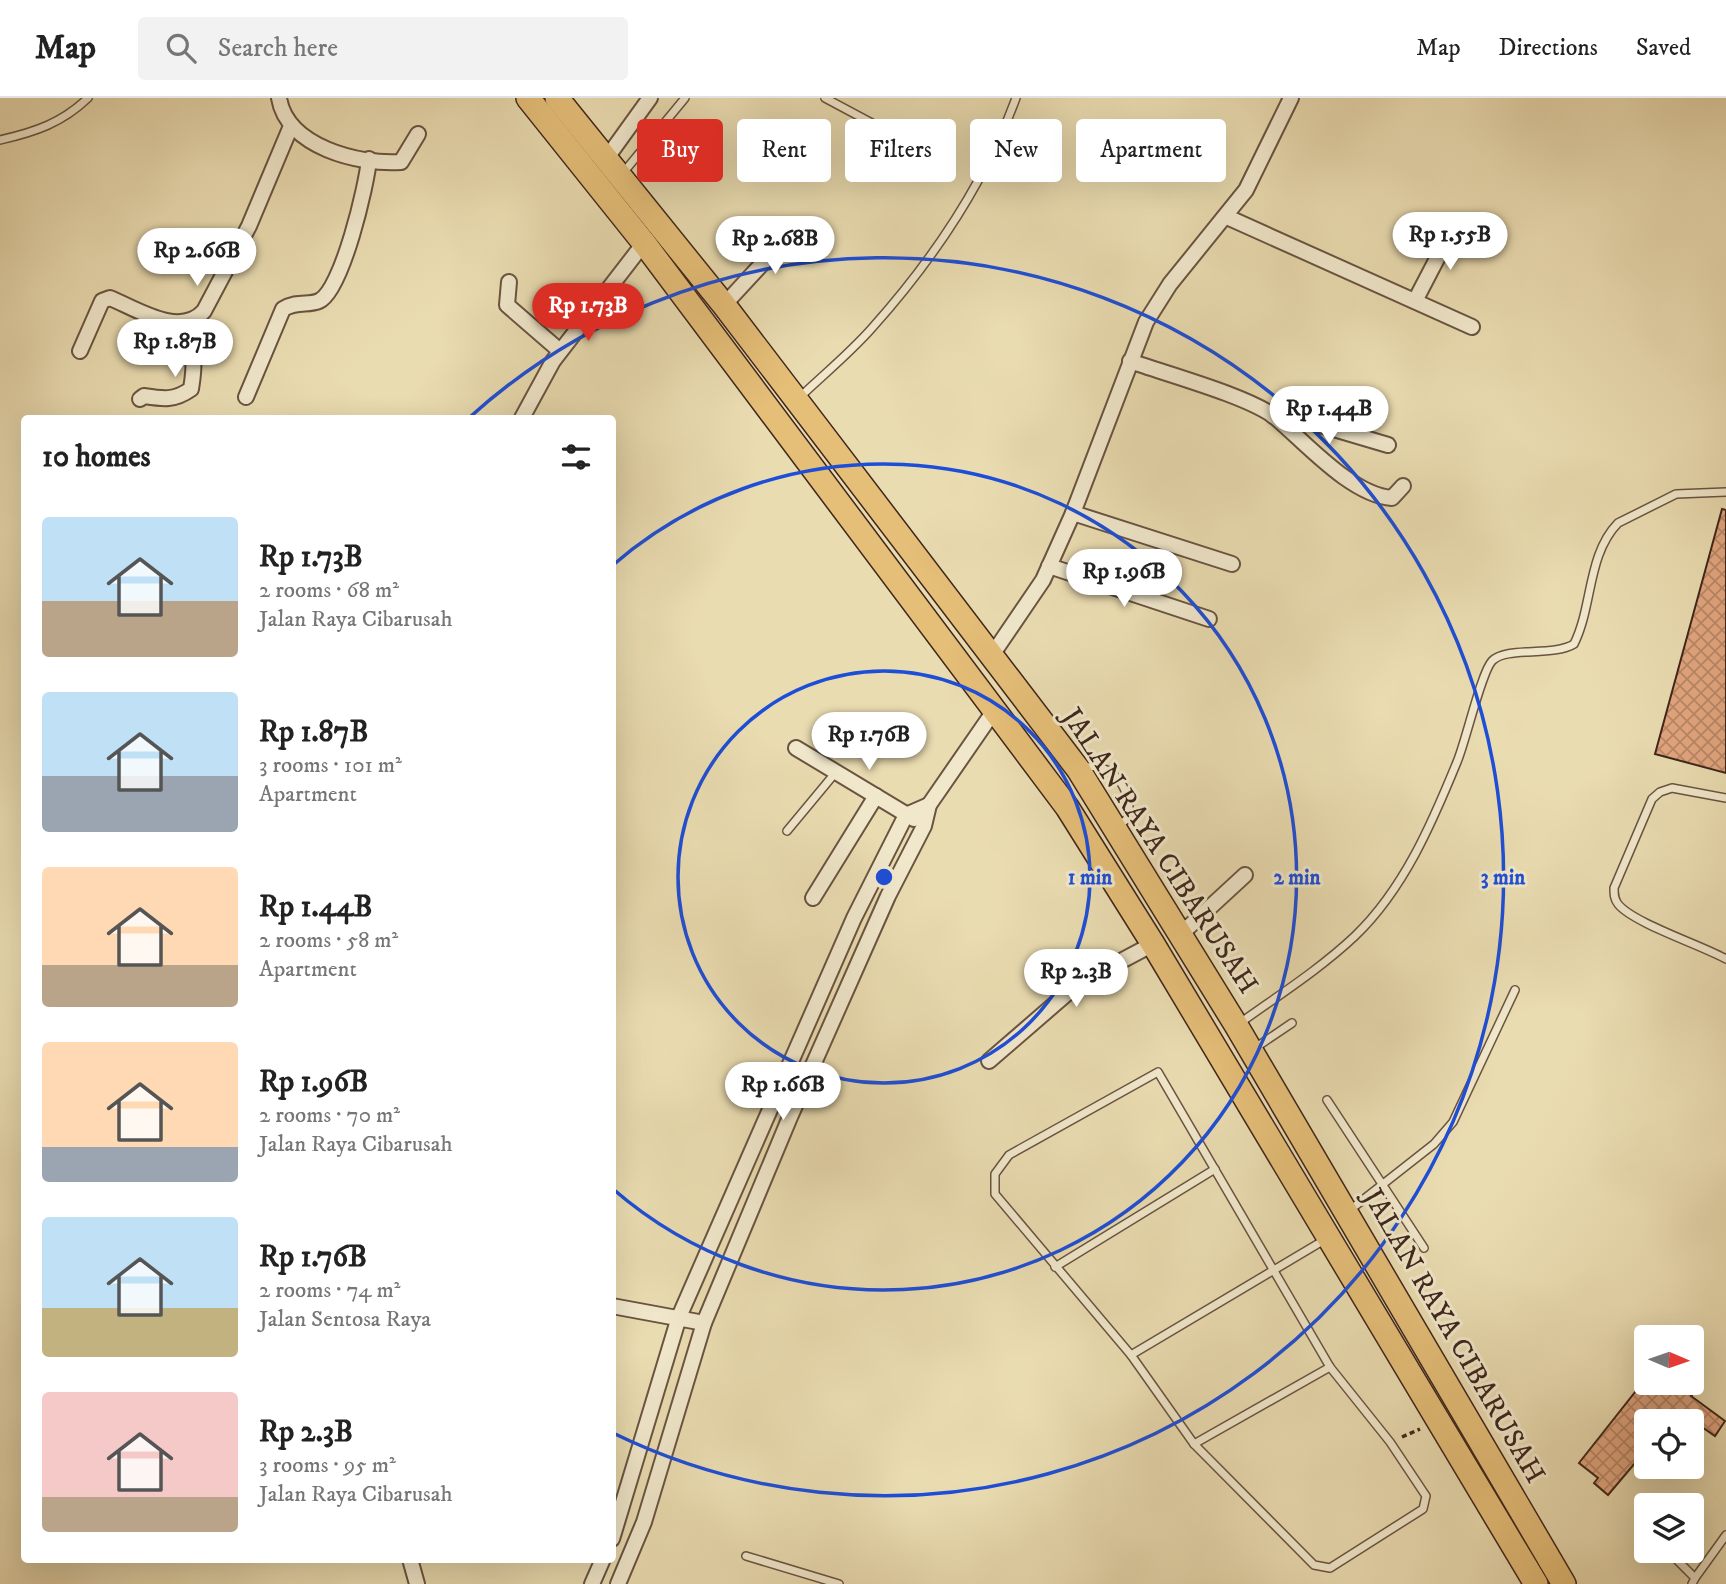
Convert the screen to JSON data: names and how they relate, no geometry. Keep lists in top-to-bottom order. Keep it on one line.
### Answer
{"streets":{"main road":["JALAN RAYA CIBARUSAH"]},"north":"right","page":{"header":"Map","search":"Search here","nav":["Map","Directions","Saved"],"chip":["Buy","Rent","Filters","New","Apartment"],"price":["Rp 1.55B","Rp 2.68B","Rp 2.66B","Rp 1.73B","Rp 1.87B","Rp 1.44B","Rp 1.96B","Rp 1.76B","Rp 2.3B","Rp 1.66B"],"heading":"10 homes","list":[{"name":"Rp 1.73B","note":"2 rooms · 68 m² · Jalan Raya Cibarusah"},{"name":"Rp 1.87B","note":"3 rooms · 101 m² · Apartment"},{"name":"Rp 1.44B","note":"2 rooms · 58 m² · Apartment"},{"name":"Rp 1.96B","note":"2 rooms · 70 m² · Jalan Raya Cibarusah"},{"name":"Rp 1.76B","note":"2 rooms · 74 m² · Jalan Sentosa Raya"},{"name":"Rp 2.3B","note":"3 rooms · 95 m² · Jalan Raya Cibarusah"}]},"rings":["1 min","2 min","3 min"]}
